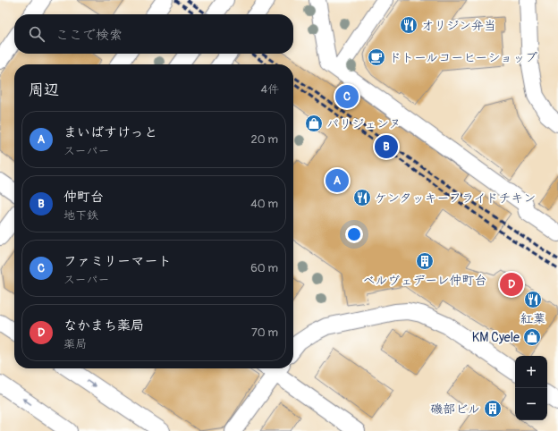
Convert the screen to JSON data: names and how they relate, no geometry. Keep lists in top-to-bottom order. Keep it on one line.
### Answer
{"places":{"restaurant":["オリジン弁当","ケンタッキーフライドチキン","紅葉"],"cafe":["ドトールコーヒーショップ"],"shop":["パリジェンヌ","KM Cyele"],"building":["ベルヴェデーレ仲町台","磯部ビル"]},"page":{"search":"ここで検索","heading":["周辺","4件"],"pins":["C","B","A","D"],"list":[{"mark":"A","name":"まいばすけっと","note":"スーパー","value":"20 m"},{"mark":"B","name":"仲町台","note":"地下鉄","value":"40 m"},{"mark":"C","name":"ファミリーマート","note":"スーパー","value":"60 m"},{"mark":"D","name":"なかまち薬局","note":"薬局","value":"70 m"}],"map_buttons":["+","−"]}}
